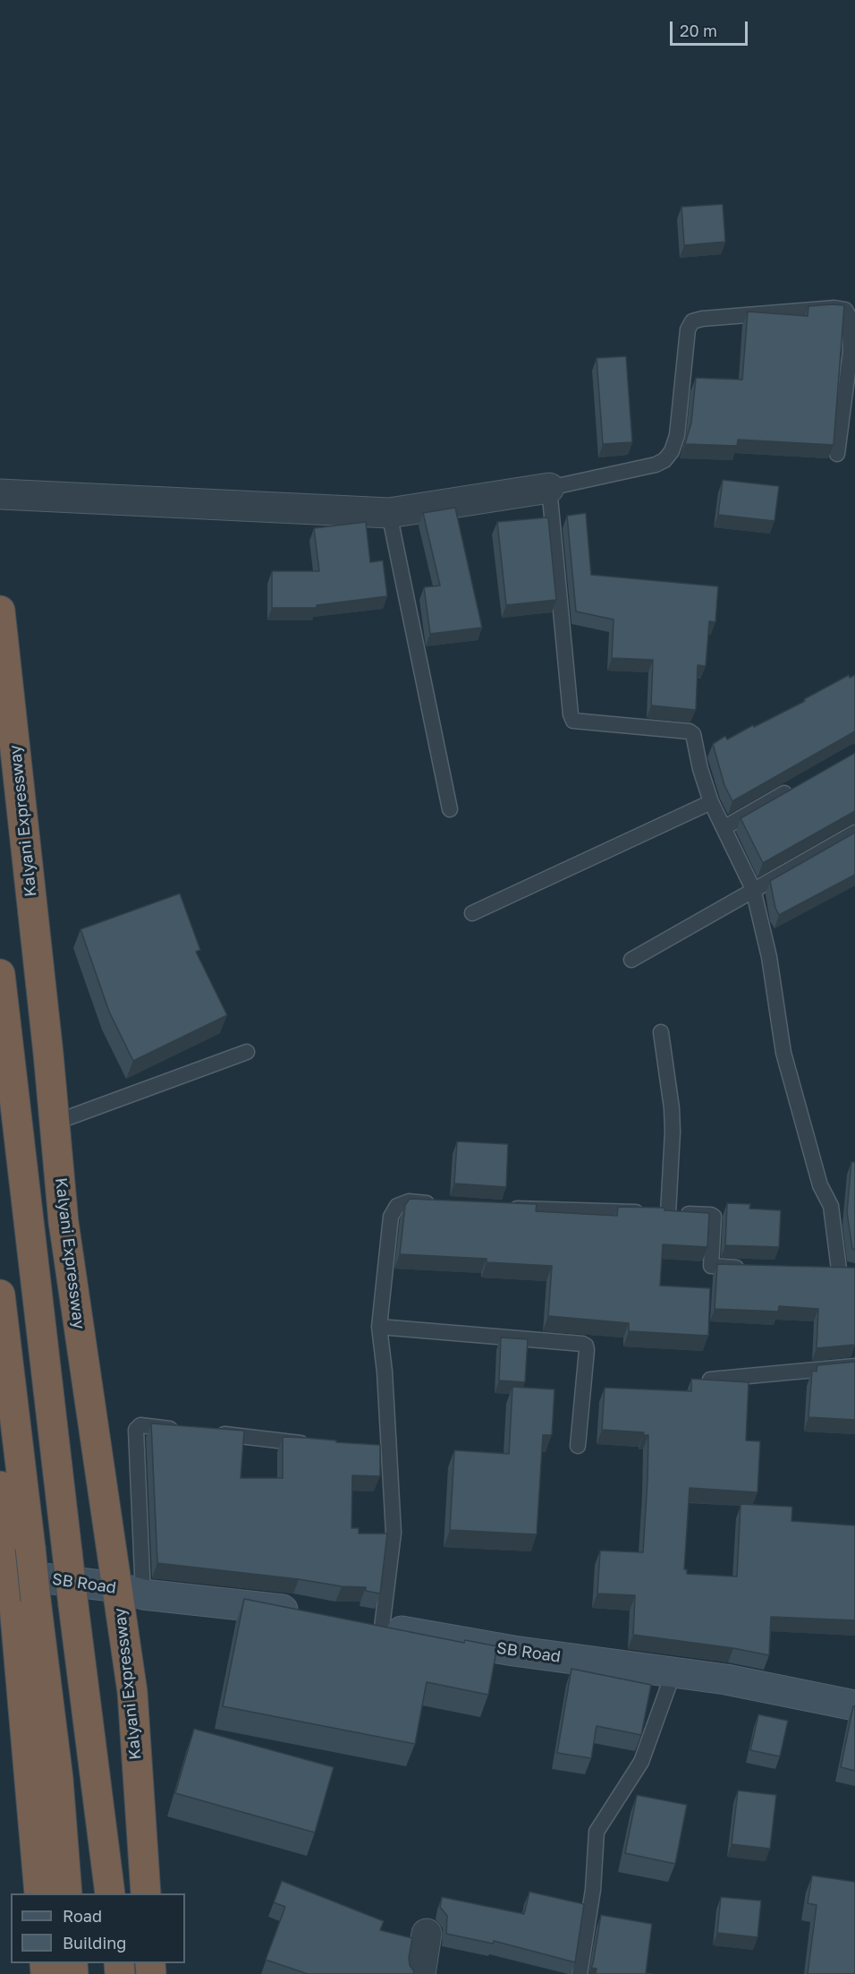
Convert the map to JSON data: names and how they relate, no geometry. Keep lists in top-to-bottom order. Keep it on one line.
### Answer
{"streets":{"highway":["Kalyani Expressway"],"street":["SB Road"]},"crossings":[["Kalyani Expressway","SB Road"]],"legend":["Road","Building"],"scale_bar":"20 m"}
